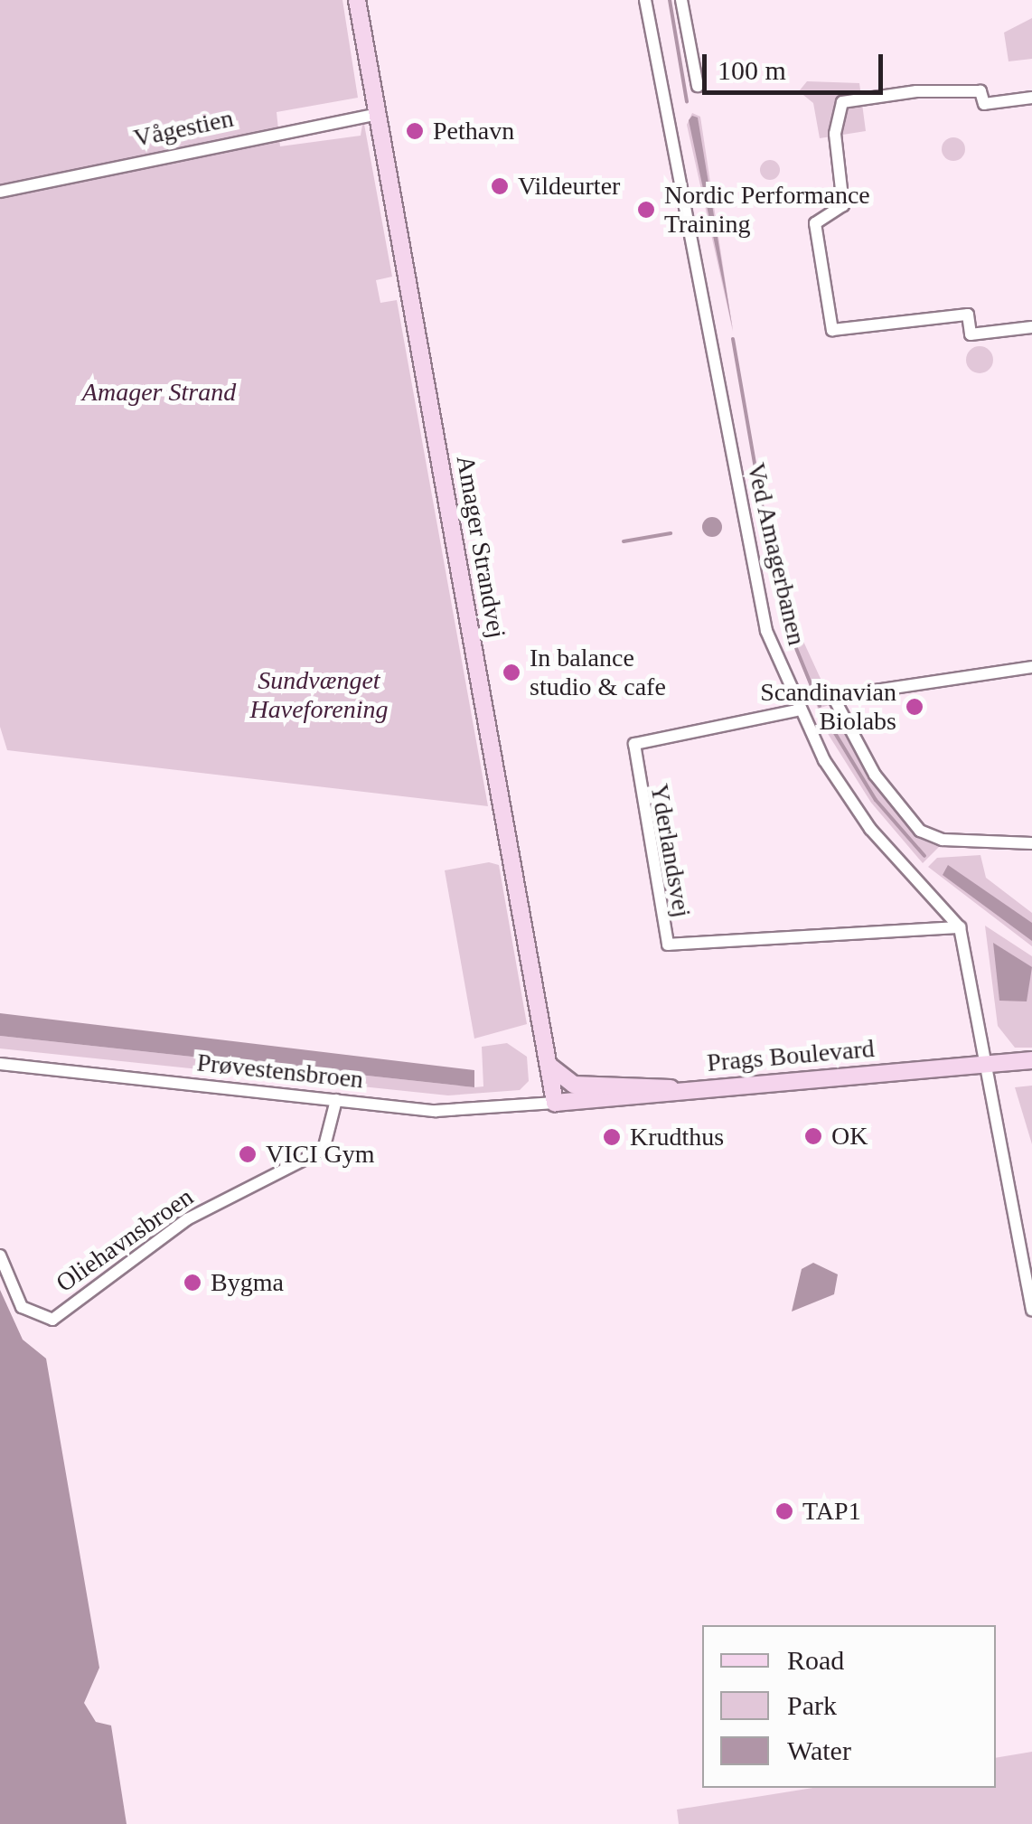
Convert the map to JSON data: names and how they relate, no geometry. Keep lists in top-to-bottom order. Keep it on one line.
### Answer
{"streets":{"street":["Vågestien","Amager Strandvej","Ved Amagerbanen","Yderlandsvej","Prags Boulevard","Prøvestensbroen","Oliehavnsbroen"]},"crossings":[["Vågestien","Amager Strandvej"],["Amager Strandvej","Prags Boulevard"],["Amager Strandvej","Prøvestensbroen"],["Ved Amagerbanen","Yderlandsvej"],["Prags Boulevard","Prøvestensbroen"],["Prøvestensbroen","Oliehavnsbroen"]],"parks":["Amager Strand","Sundvænget Haveforening"],"places":["Pethavn","Vildeurter","Nordic Performance Training","In balance studio & cafe","Scandinavian Biolabs","OK","Krudthus","VICI Gym","Bygma","TAP1"],"legend":["Road","Park","Water"],"scale_bar":"100 m"}
